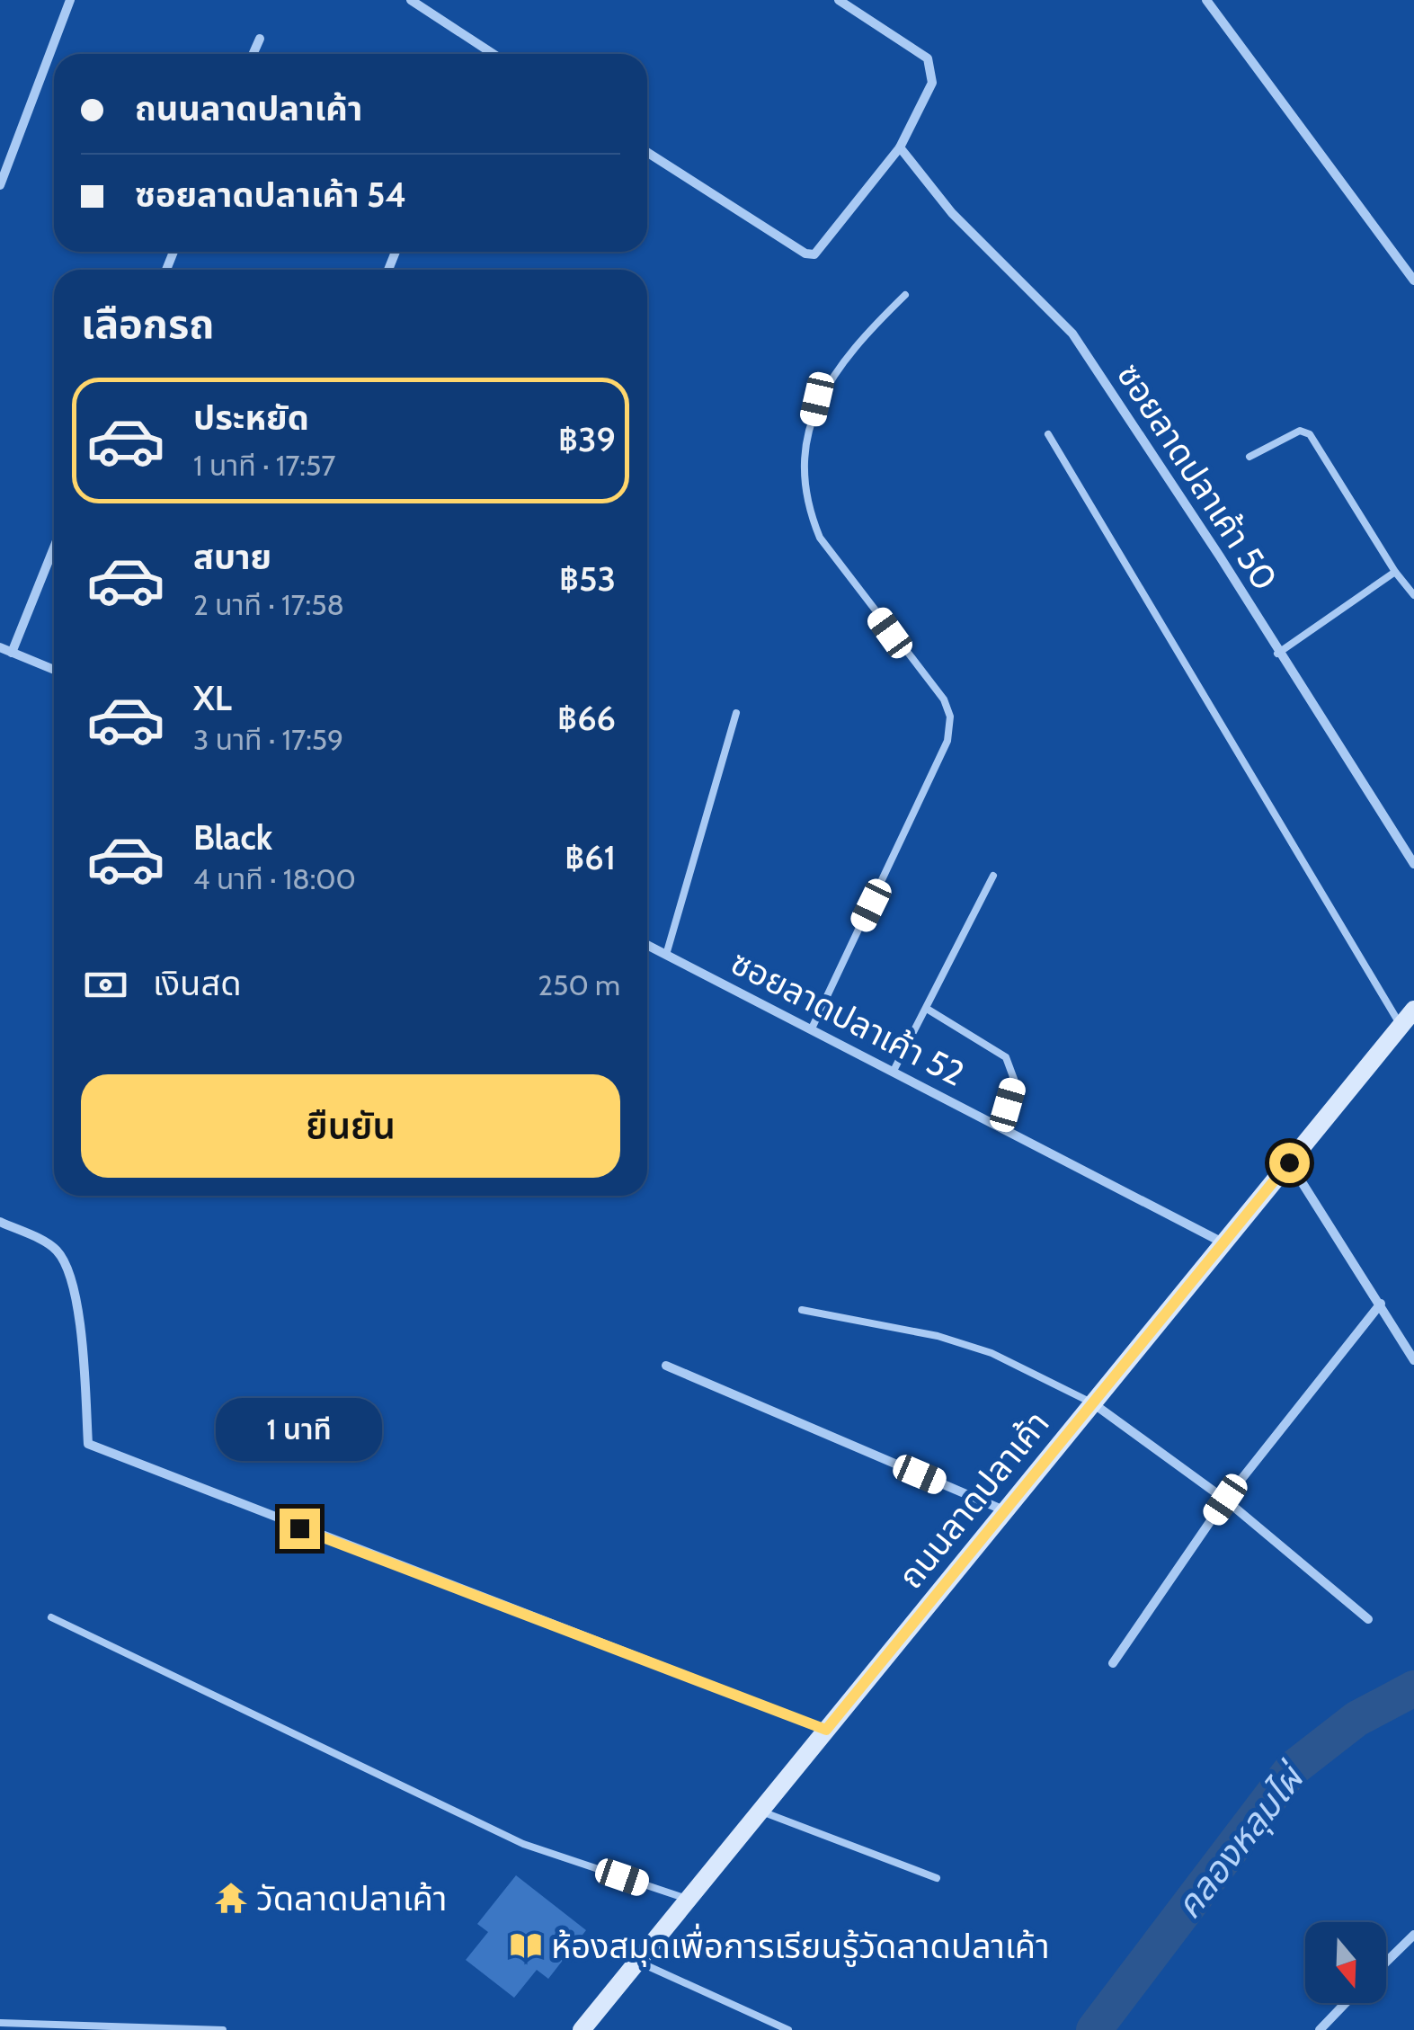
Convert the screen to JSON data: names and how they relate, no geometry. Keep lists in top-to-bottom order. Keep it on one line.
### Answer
{"streets":{"main road":["ถนนลาดปลาเค้า"],"street":["ซอยลาดปลาเค้า 50","ซอยลาดปลาเค้า 52"]},"crossings":[["ซอยลาดปลาเค้า 52","ถนนลาดปลาเค้า"]],"water":["คลองหลุมไผ่"],"places":{"temple":["วัดลาดปลาเค้า"],"library":["ห้องสมุดเพื่อการเรียนรู้วัดลาดปลาเค้า"]},"north":"bottom","page":{"banner":["ถนนลาดปลาเค้า","ซอยลาดปลาเค้า 54"],"heading":"เลือกรถ","list":[{"name":"ประหยัด","note":"1 นาที · 17:57","value":"฿39"},{"name":"สบาย","note":"2 นาที · 17:58","value":"฿53"},{"name":"XL","note":"3 นาที · 17:59","value":"฿66"},{"name":"Black","note":"4 นาที · 18:00","value":"฿61"}],"pay":["เงินสด","250 m"],"buttons":"ยืนยัน","bubble":"1 นาที"}}
